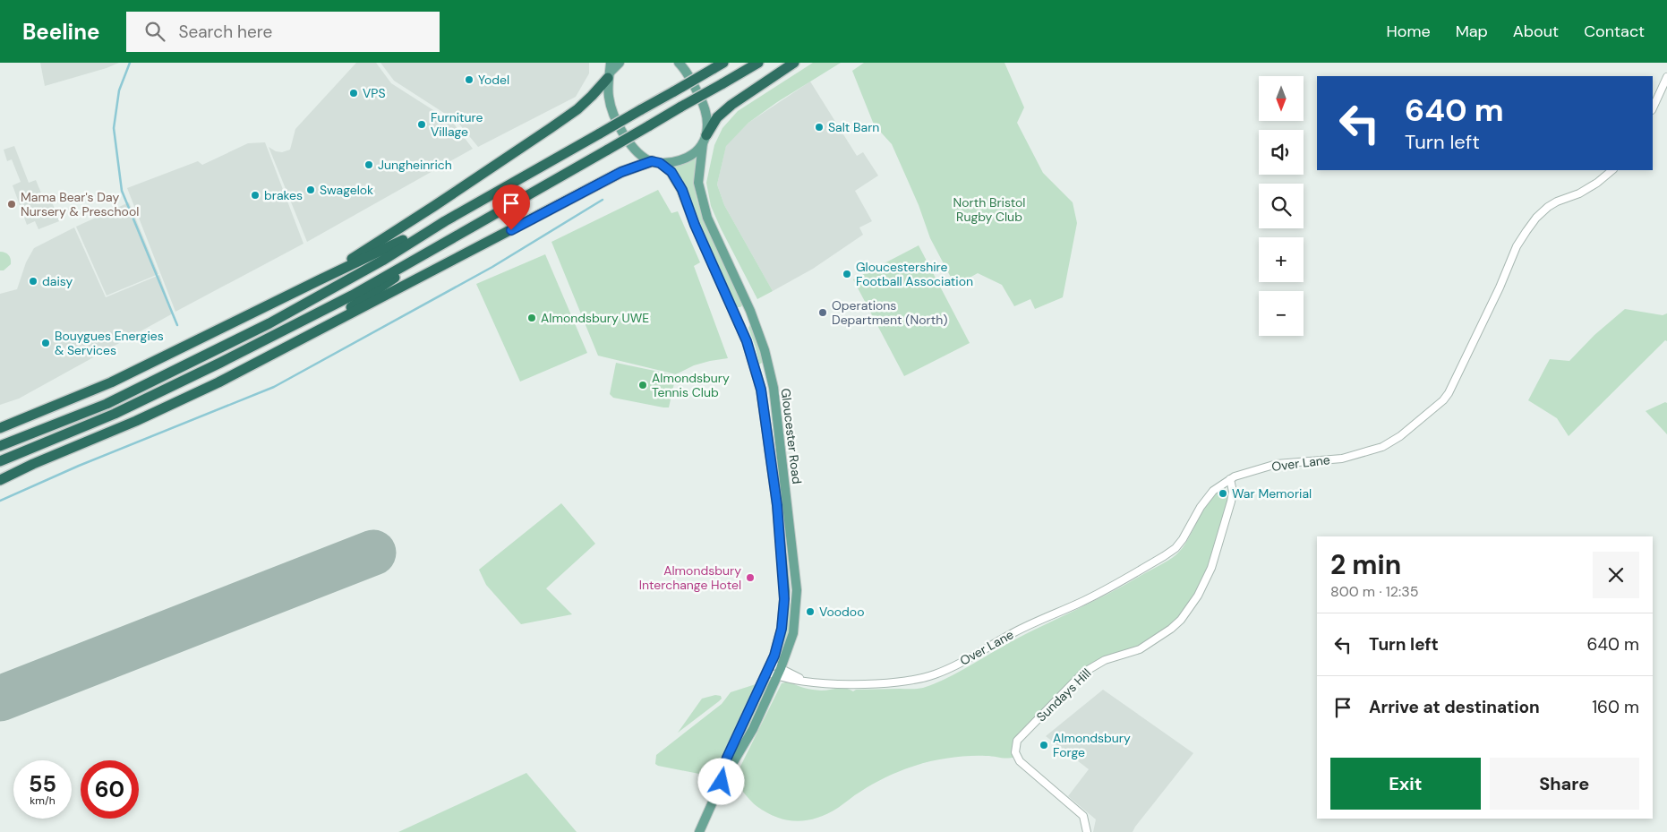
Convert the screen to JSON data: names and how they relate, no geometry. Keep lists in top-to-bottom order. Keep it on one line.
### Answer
{"streets":{"main road":["Gloucester Road"],"street":["Over Lane","Sundays Hill"]},"crossings":[["Gloucester Road","Over Lane"],["Over Lane","Sundays Hill"]],"parks":["North Bristol Rugby Club"],"places":["Yodel","VPS","Furniture Village","Salt Barn","Jungheinrich","Swagelok","brakes","Mama Bear's Day Nursery & Preschool","Gloucestershire Football Association","daisy","Operations Department (North)","Almondsbury UWE","Bouygues Energies & Services","Almondsbury Tennis Club","War Memorial","Almondsbury Interchange Hotel","Voodoo","Almondsbury Forge"],"north":"bottom","page":{"header":"Beeline","search":"Search here","nav":["Home","Map","About","Contact"],"map_buttons":["+","−"],"turn":["640 m","Turn left"],"heading":["2 min","800 m · 12:35"],"list":[{"name":"Turn left","value":"640 m"},{"name":"Arrive at destination","value":"160 m"}],"buttons":["Exit","Share"],"speed":"55 km/h","limit":"60"}}
